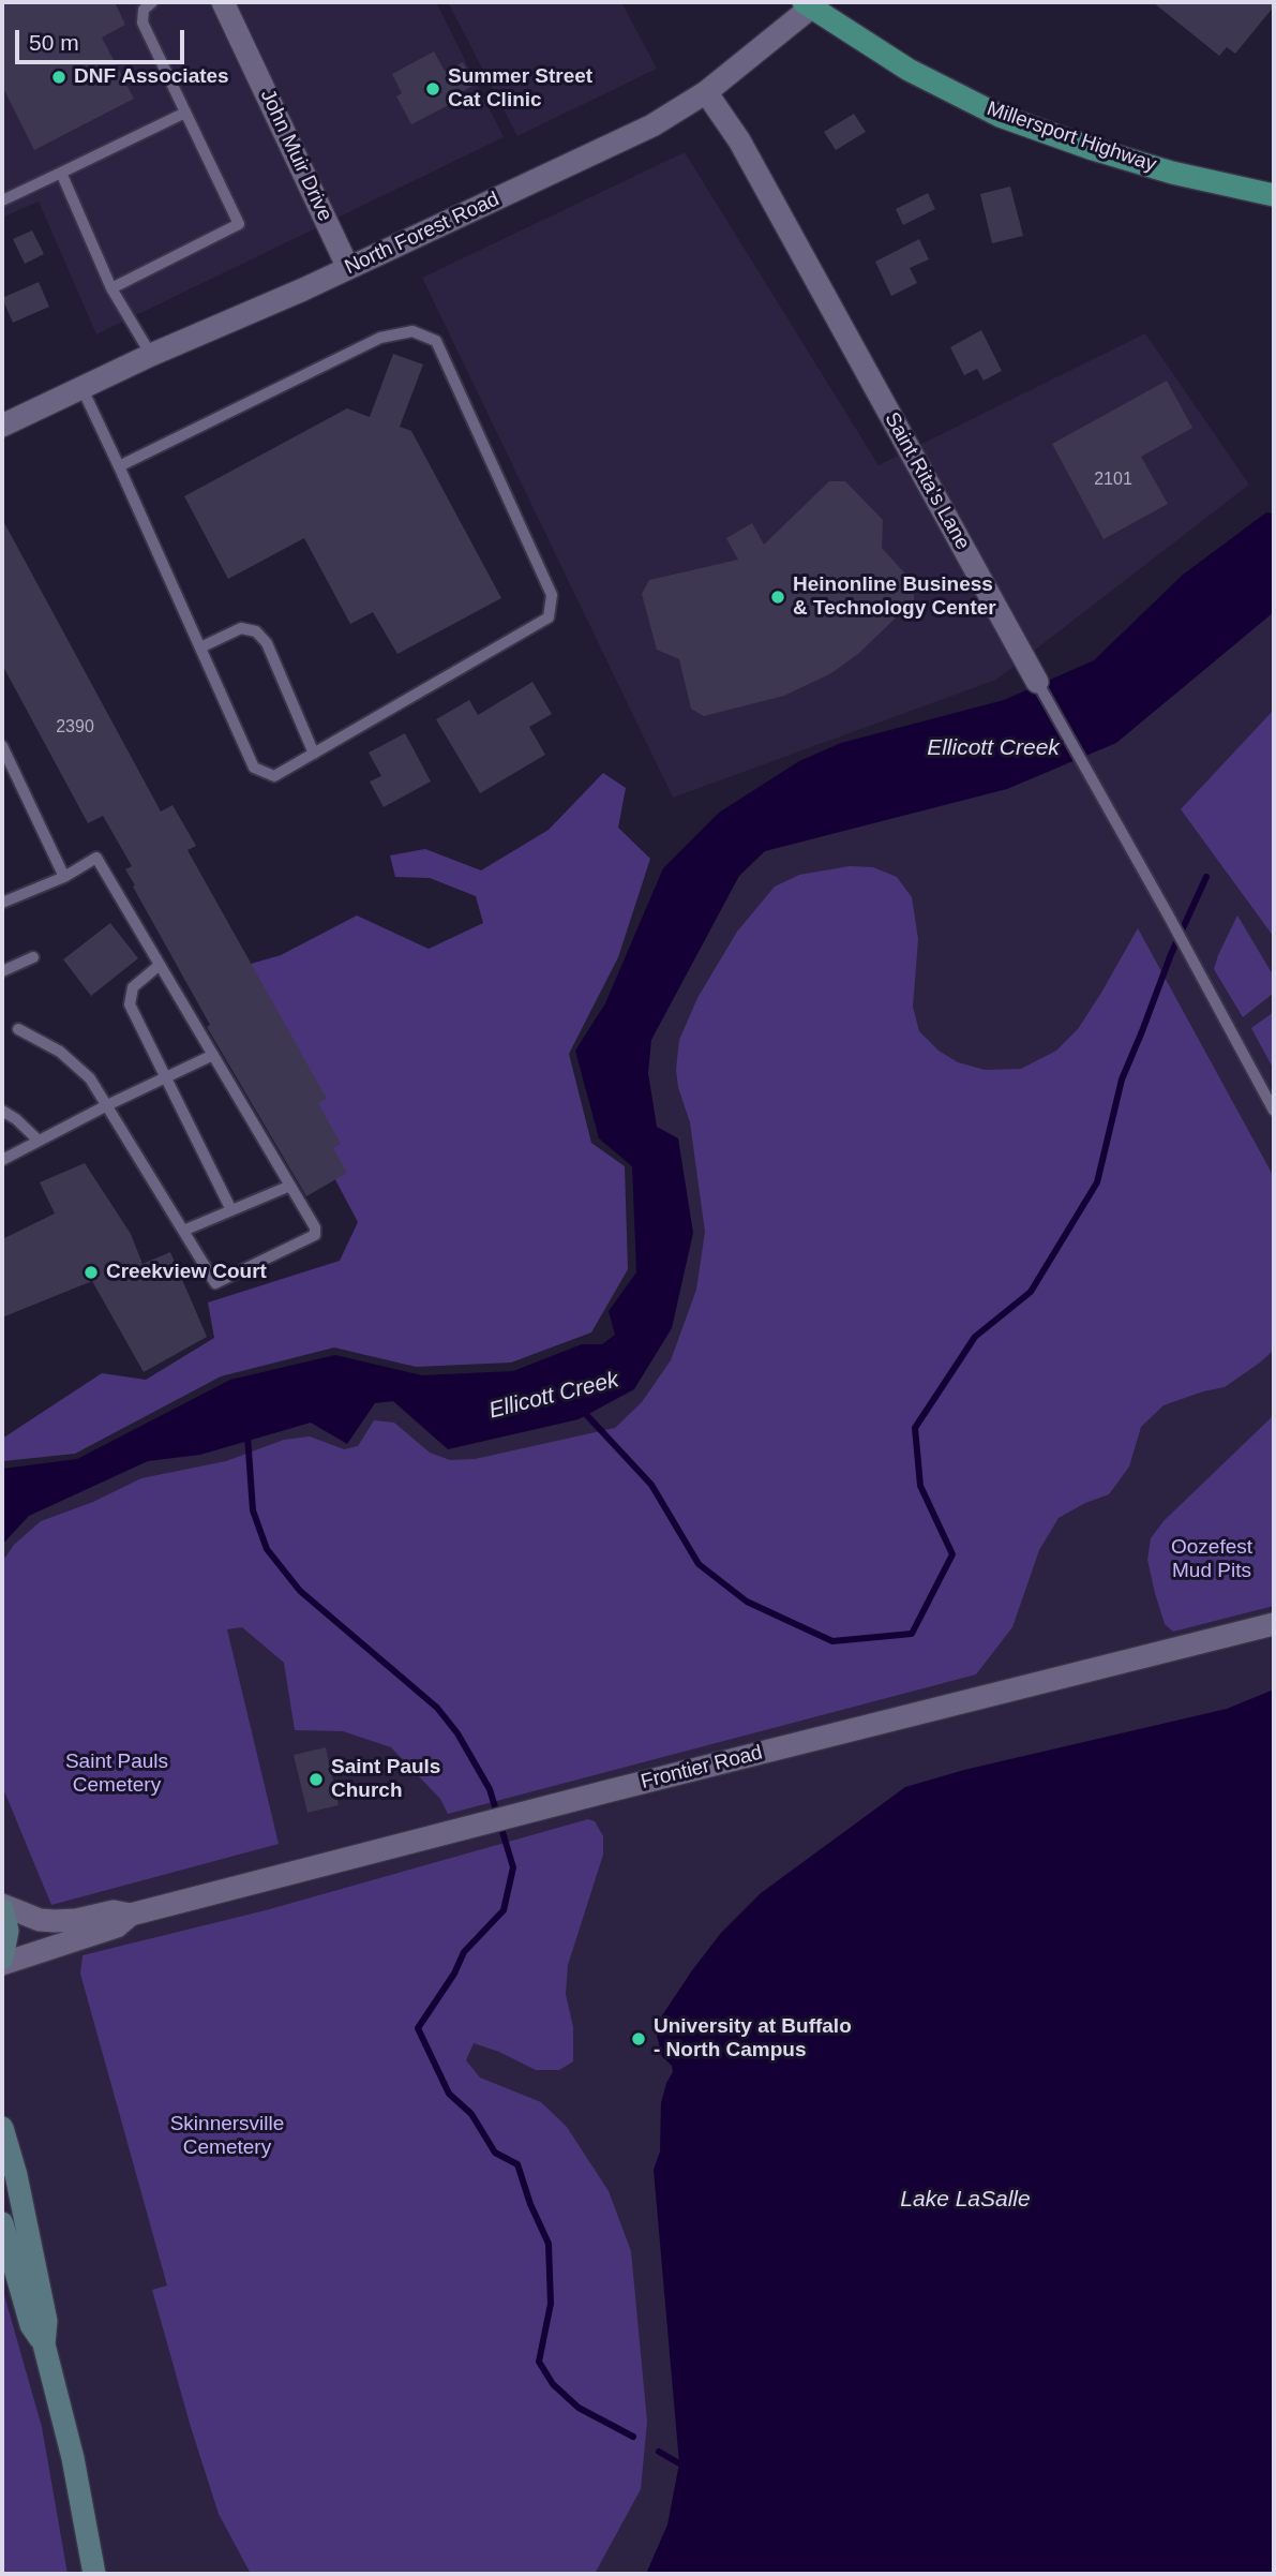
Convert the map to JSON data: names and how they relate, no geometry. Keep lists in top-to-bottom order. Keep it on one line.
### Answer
{"streets":{"main road":["Millersport Highway"],"street":["John Muir Drive","North Forest Road","Saint Rita's Lane","Frontier Road"]},"crossings":[["Millersport Highway","North Forest Road"],["John Muir Drive","North Forest Road"],["North Forest Road","Saint Rita's Lane"]],"water":["Ellicott Creek","Lake LaSalle"],"parks":["Oozefest Mud Pits","Saint Pauls Cemetery","Skinnersville Cemetery"],"places":["DNF Associates","Summer Street Cat Clinic","Heinonline Business & Technology Center","Creekview Court","Saint Pauls Church","University at Buffalo - North Campus"],"house_numbers":["2101","2390"],"scale_bar":"50 m"}
